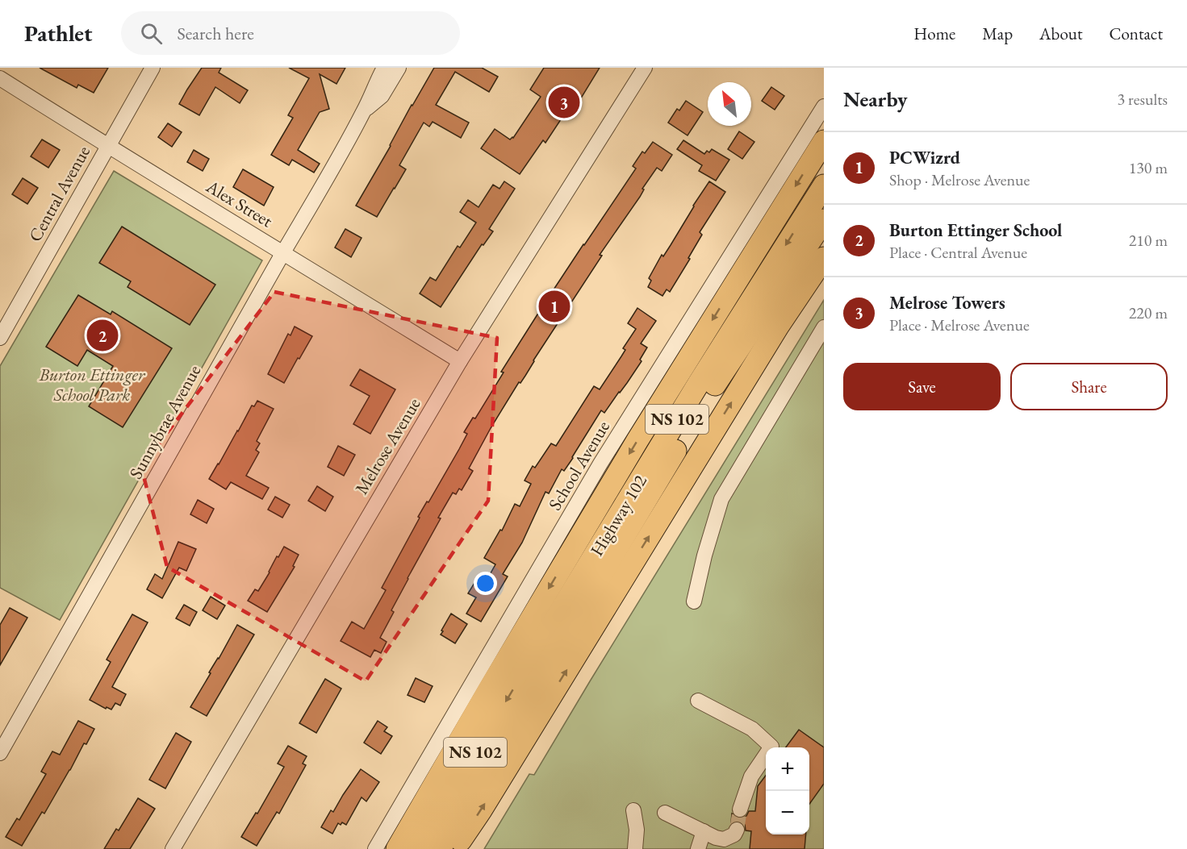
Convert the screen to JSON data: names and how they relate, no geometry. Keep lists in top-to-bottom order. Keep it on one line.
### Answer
{"streets":{"highway":["NS 102","Highway 102"],"street":["Central Avenue","Alex Street","Sunnybrae Avenue","Melrose Avenue","School Avenue"]},"crossings":[["Central Avenue","Alex Street"],["Alex Street","Sunnybrae Avenue"],["Alex Street","Melrose Avenue"]],"parks":["Burton Ettinger School Park"],"north":"top left","page":{"header":"Pathlet","search":"Search here","nav":["Home","Map","About","Contact"],"heading":["Nearby","3 results"],"pins":["3","1","2"],"list":[{"mark":"1","name":"PCWizrd","note":"Shop · Melrose Avenue","value":"130 m"},{"mark":"2","name":"Burton Ettinger School","note":"Place · Central Avenue","value":"210 m"},{"mark":"3","name":"Melrose Towers","note":"Place · Melrose Avenue","value":"220 m"}],"buttons":["Save","Share"],"map_buttons":["+","−"]}}
